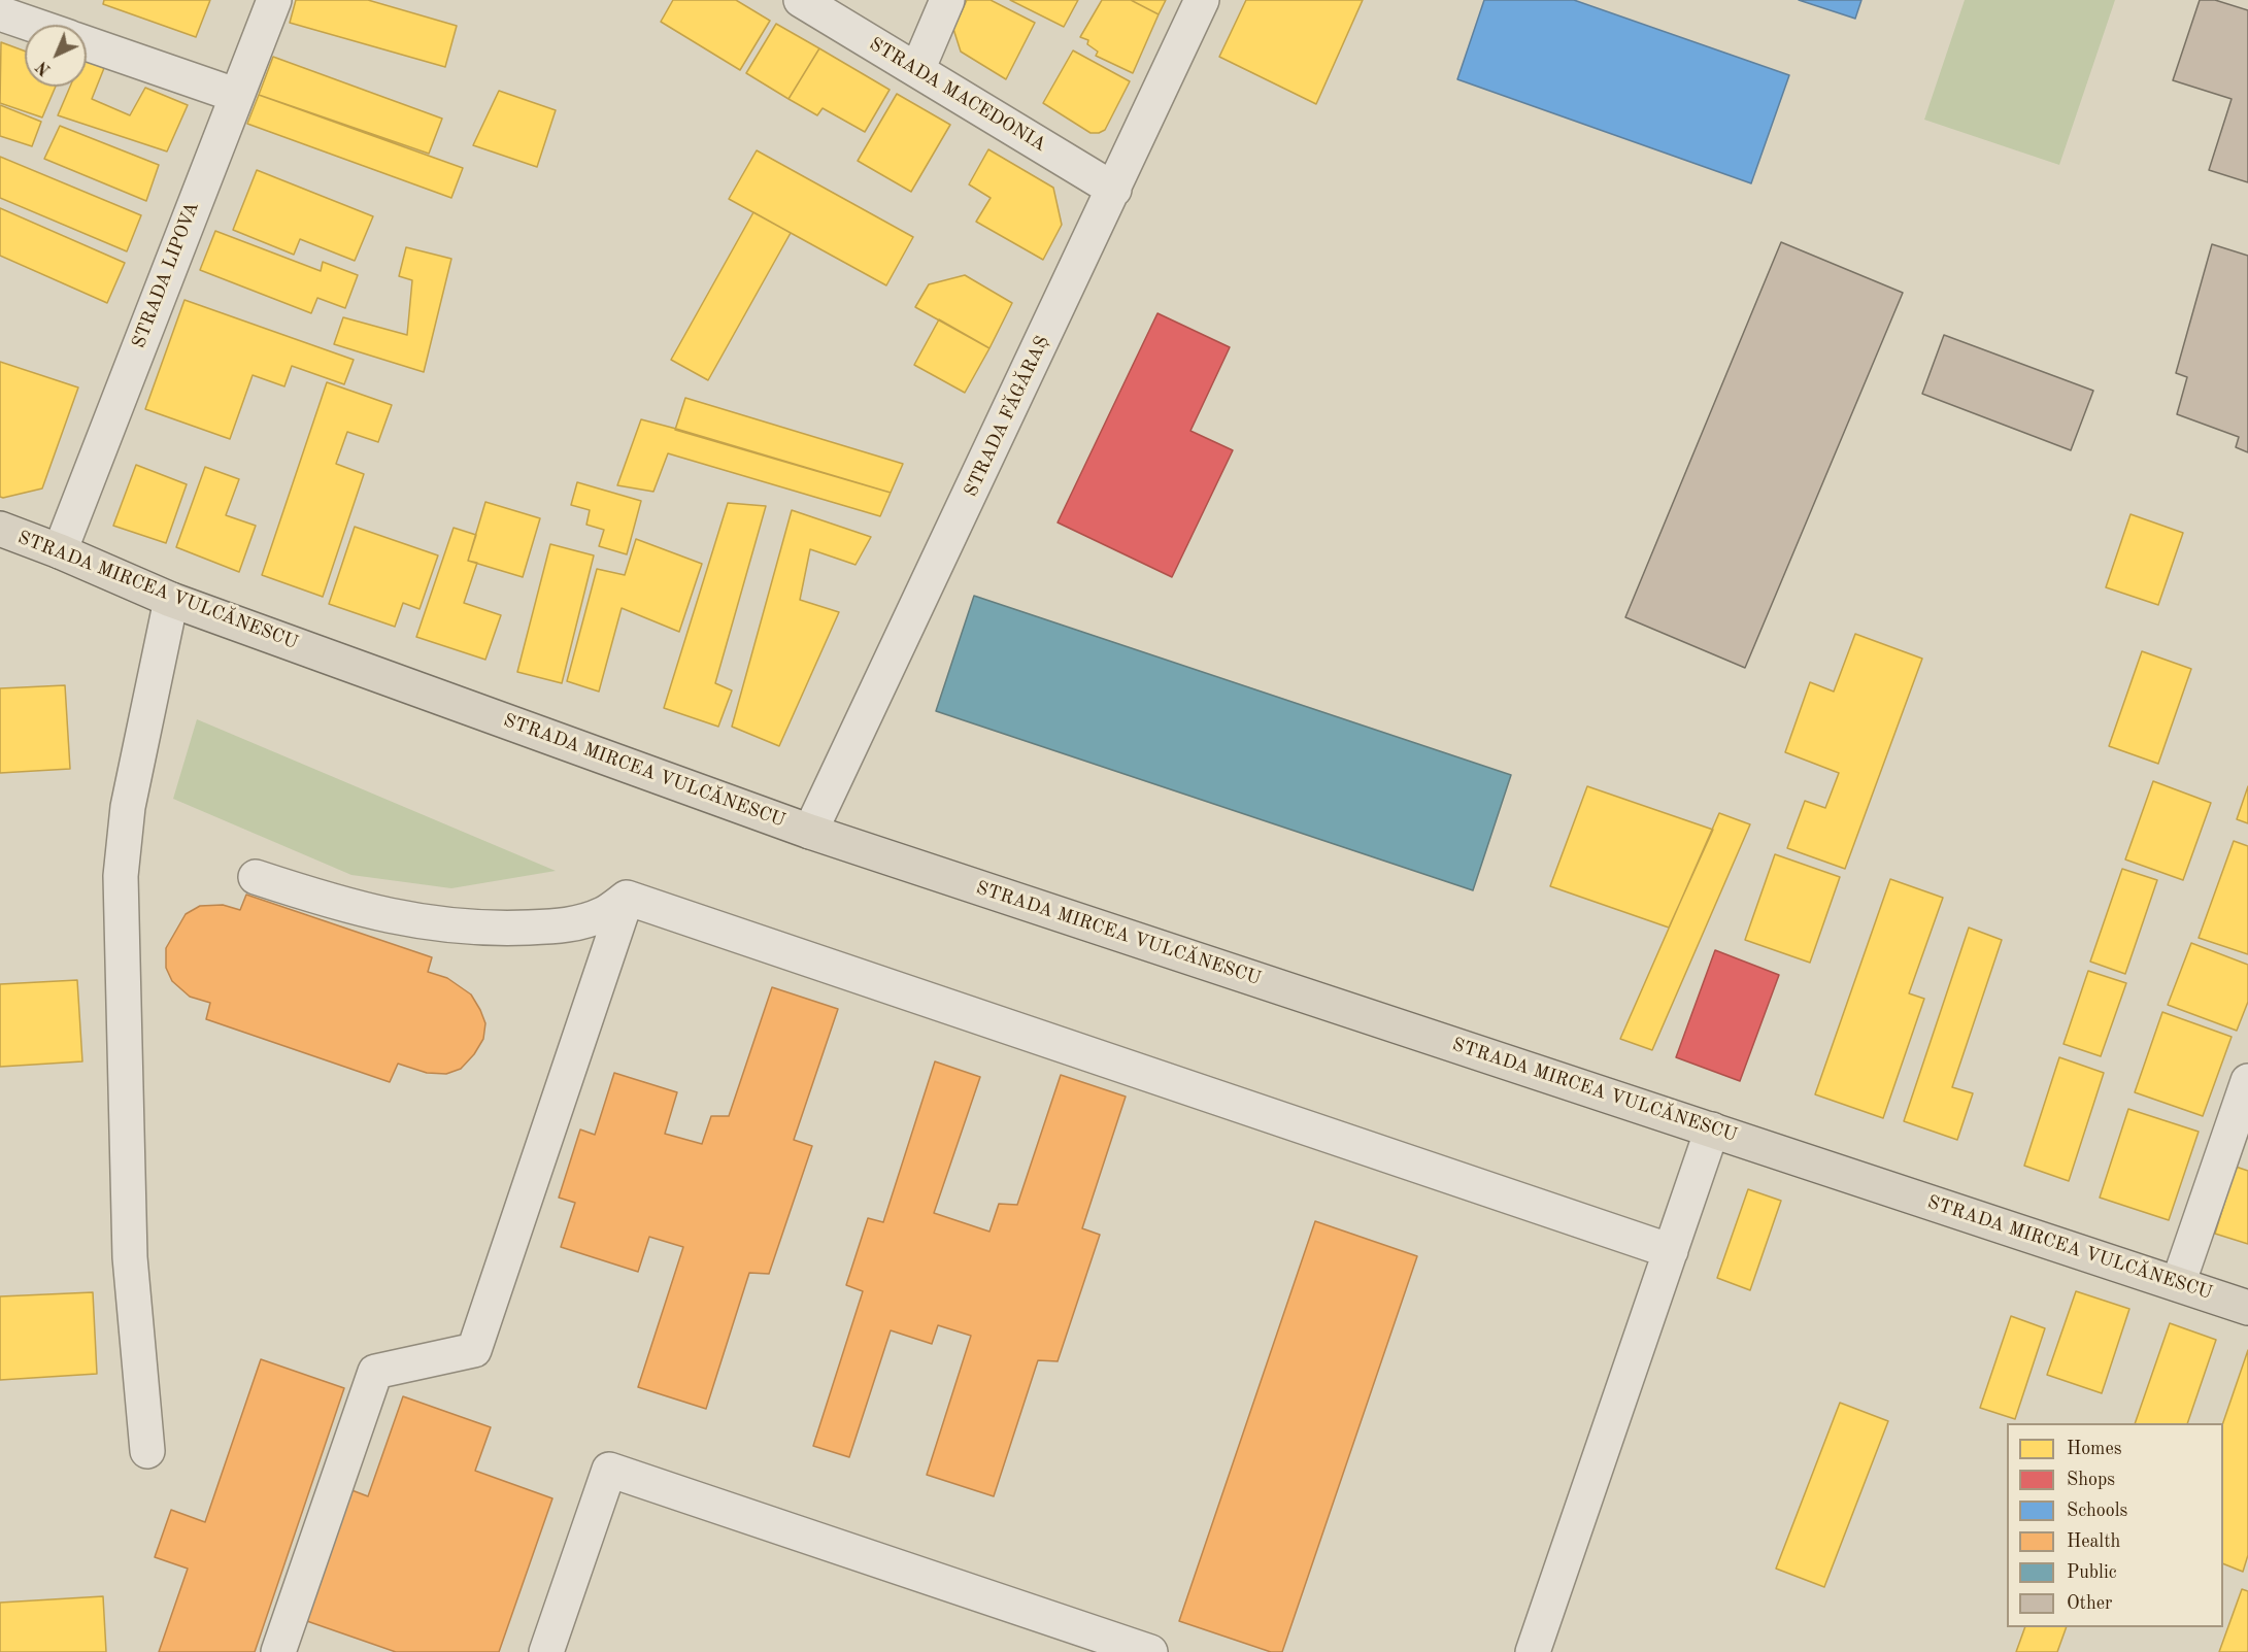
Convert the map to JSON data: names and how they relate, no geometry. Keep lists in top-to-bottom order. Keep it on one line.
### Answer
{"streets":{"main road":["STRADA MIRCEA VULCĂNESCU"],"street":["STRADA MACEDONIA","STRADA LIPOVA","STRADA FĂGĂRAȘ"]},"crossings":[["STRADA MACEDONIA","STRADA FĂGĂRAȘ"],["STRADA LIPOVA","STRADA MIRCEA VULCĂNESCU"],["STRADA FĂGĂRAȘ","STRADA MIRCEA VULCĂNESCU"]],"legend":["Homes","Shops","Schools","Health","Public","Other"],"north":"bottom left"}
